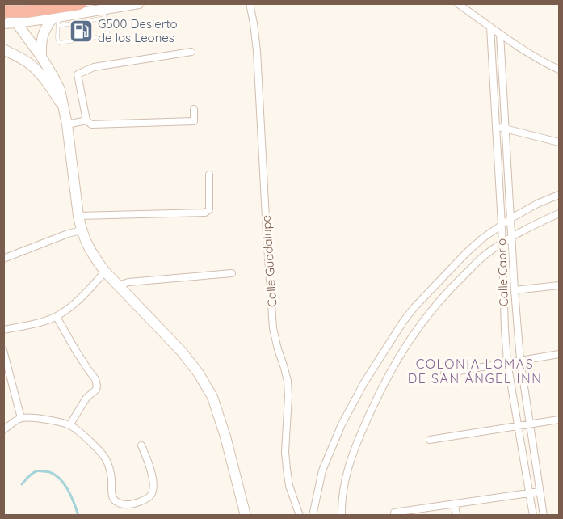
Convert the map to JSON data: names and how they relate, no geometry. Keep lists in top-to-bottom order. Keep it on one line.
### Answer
{"streets":{"street":["Calle Guadalupe","Calle Cabrío"]},"districts":["COLONIA LOMAS DE SAN ÁNGEL INN"],"places":{"fuel station":["G500 Desierto de los Leones"]}}
